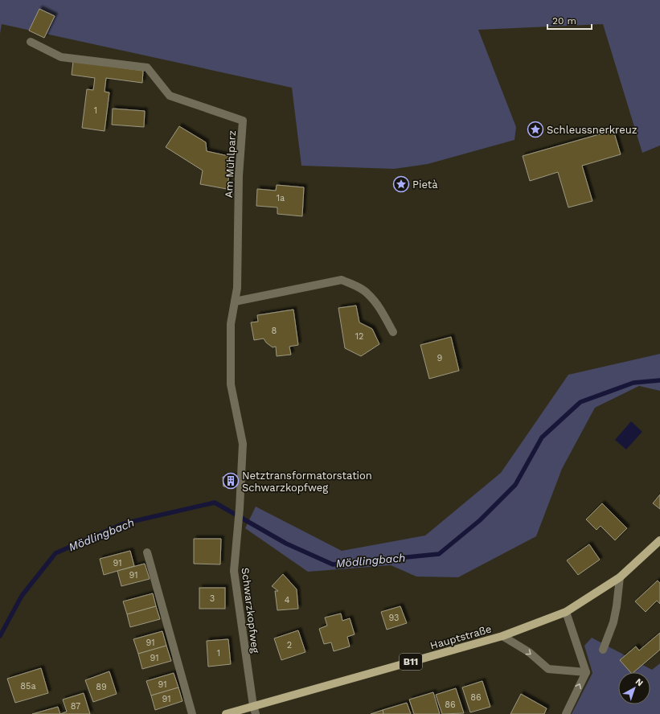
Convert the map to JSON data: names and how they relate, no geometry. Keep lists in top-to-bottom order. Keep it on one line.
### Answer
{"streets":{"main road":["Hauptstraße","B11"],"street":["Am Mühlparz","Schwarzkopfweg"]},"crossings":[["Am Mühlparz","Schwarzkopfweg"],["Schwarzkopfweg","Hauptstraße"]],"water":["Mödlingbach"],"places":{"place":["Schleussnerkreuz","Pietà"],"building":["Netztransformatorstation Schwarzkopfweg"]},"house_numbers":["1","1a","8","12","9","91","91","3","4","93","91","2","1","91","91","85a","89","86","91","86","87"],"scale_bar":"20 m","north":"top right"}
